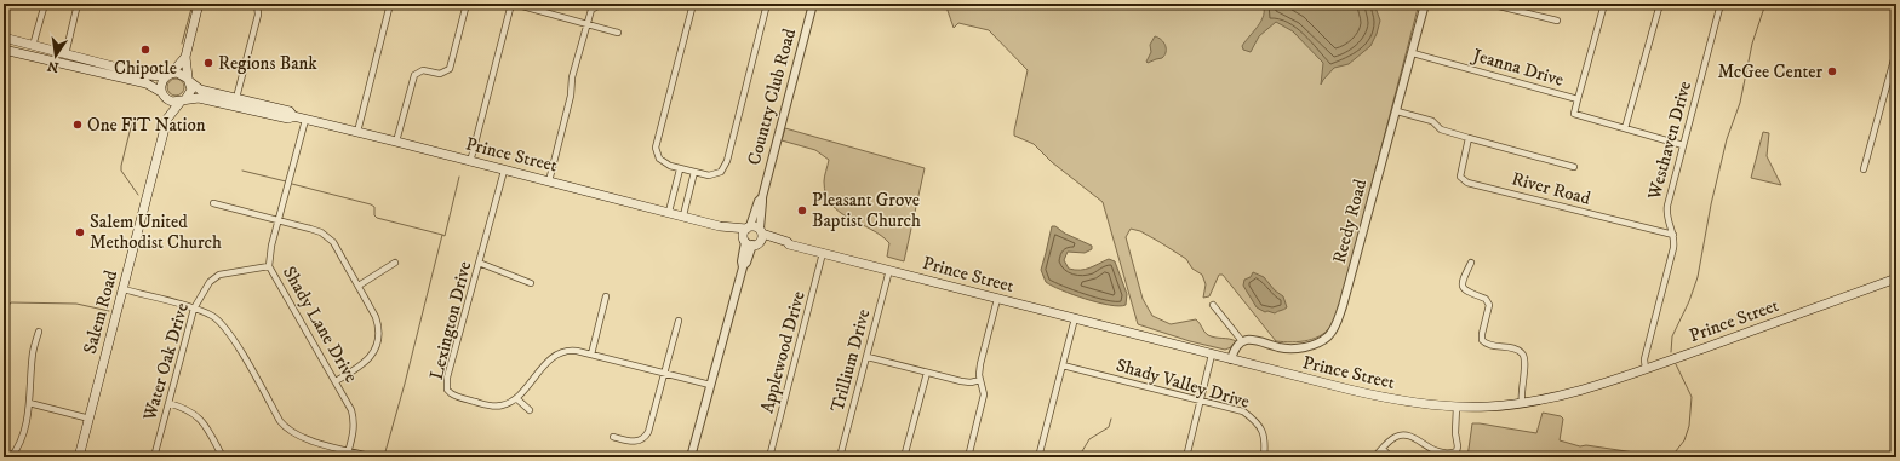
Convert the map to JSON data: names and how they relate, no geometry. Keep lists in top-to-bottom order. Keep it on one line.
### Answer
{"streets":{"main road":["Prince Street","Salem Road"],"street":["Jeanna Drive","Country Club Road","Westhaven Drive","River Road","Reedy Road","Lexington Drive","Shady Lane Drive","Applewood Drive","Trillium Drive","Water Oak Drive","Shady Valley Drive"]},"crossings":[["Jeanna Drive","Reedy Road"],["Country Club Road","Prince Street"],["Country Club Road","Lexington Drive"],["Westhaven Drive","Prince Street"],["Westhaven Drive","River Road"],["Prince Street","Salem Road"],["Prince Street","Lexington Drive"],["Prince Street","Shady Lane Drive"],["Prince Street","Applewood Drive"],["Prince Street","Trillium Drive"],["River Road","Reedy Road"],["Shady Lane Drive","Water Oak Drive"]],"places":["Chipotle","Regions Bank","McGee Center","One FiT Nation","Pleasant Grove Baptist Church","Salem United Methodist Church"],"north":"bottom"}
